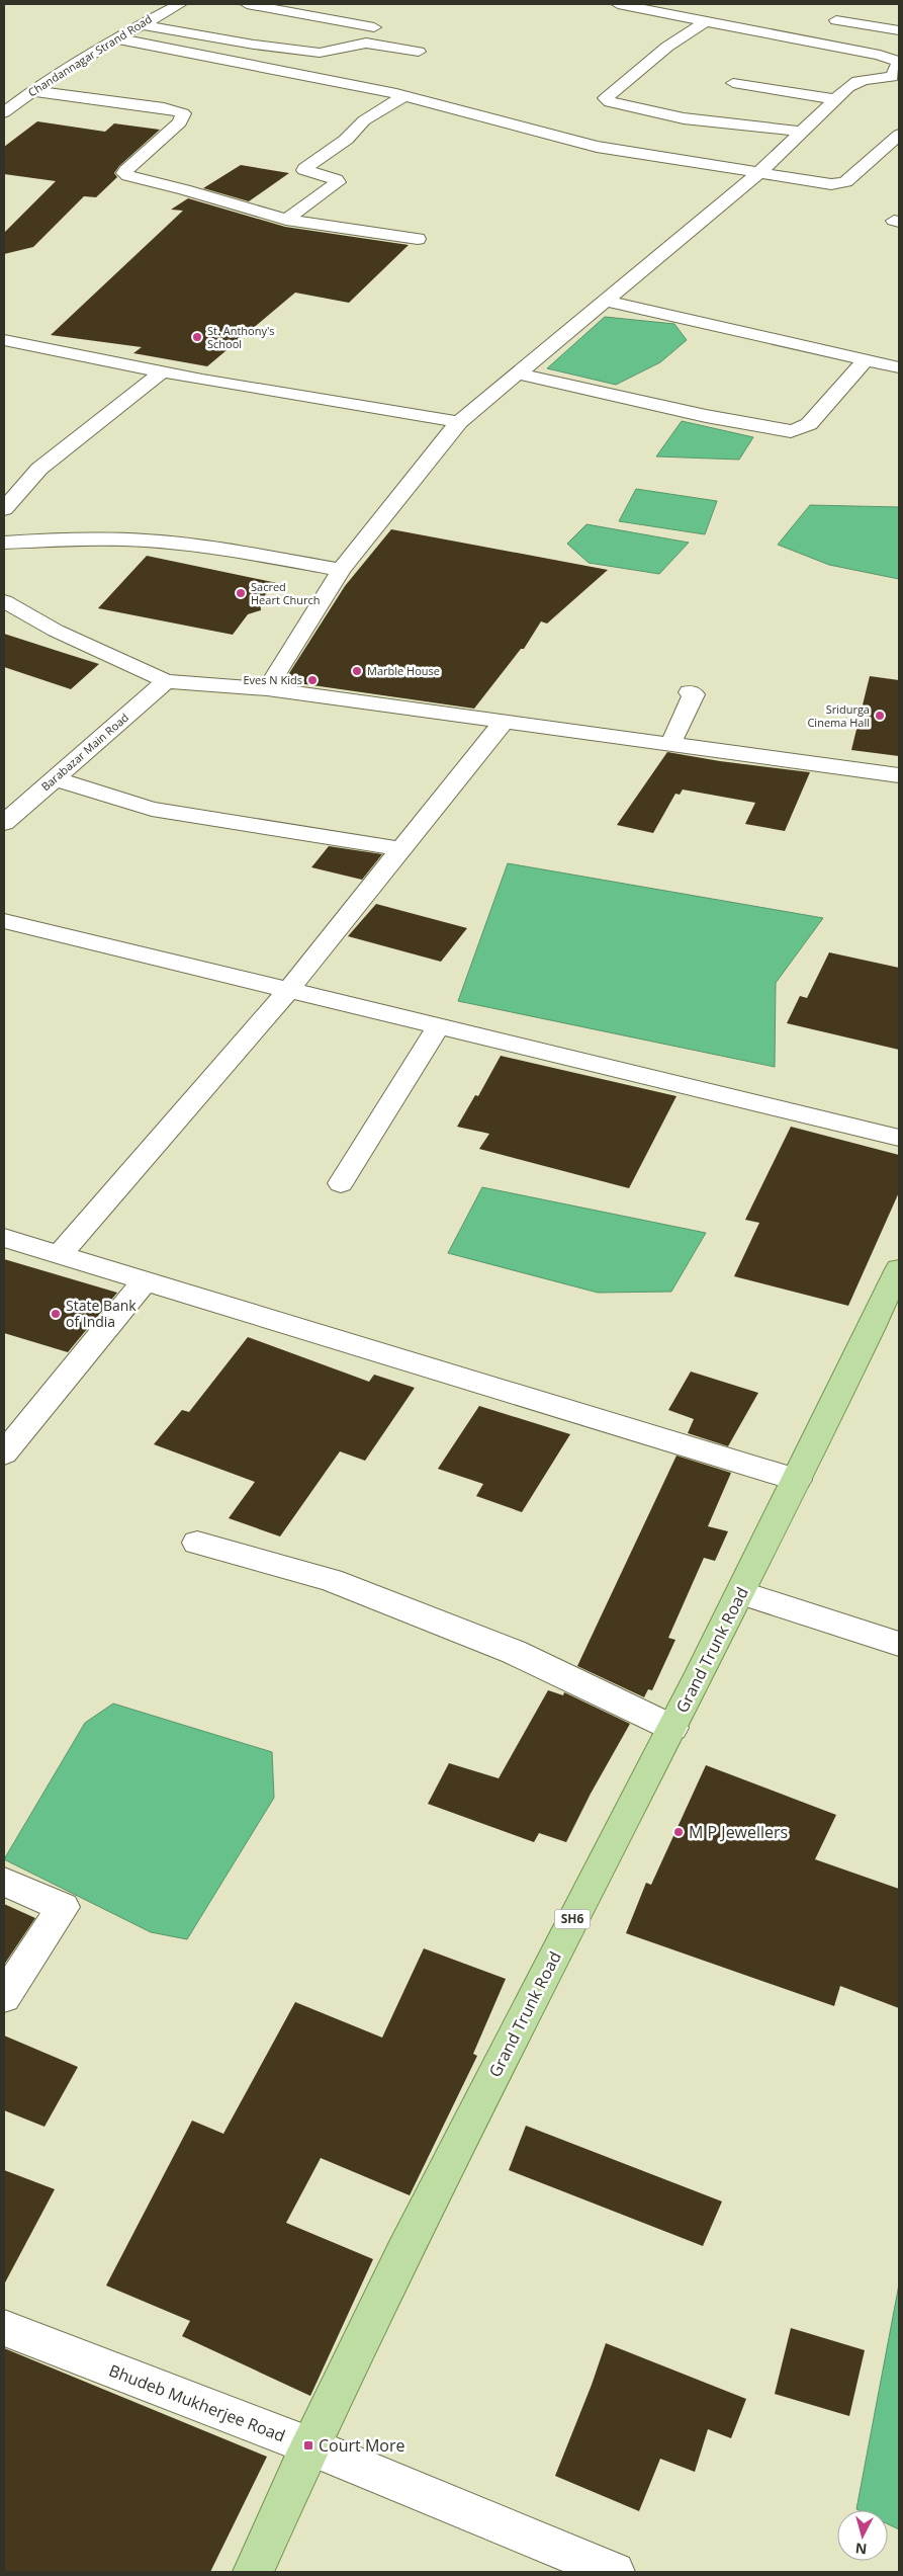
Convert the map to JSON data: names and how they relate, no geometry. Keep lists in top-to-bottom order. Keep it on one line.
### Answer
{"streets":{"main road":["Grand Trunk Road","SH6"],"street":["Chandannagar Strand Road","Barabazar Main Road","Bhudeb Mukherjee Road"]},"crossings":[["Grand Trunk Road","Bhudeb Mukherjee Road"]],"places":{"other":["St. Anthony's School","Sacred Heart Church","Marble House","Eves N Kids","Sridurga Cinema Hall","State Bank of India","M P Jewellers"],"transit":["Court More"]},"north":"bottom"}
